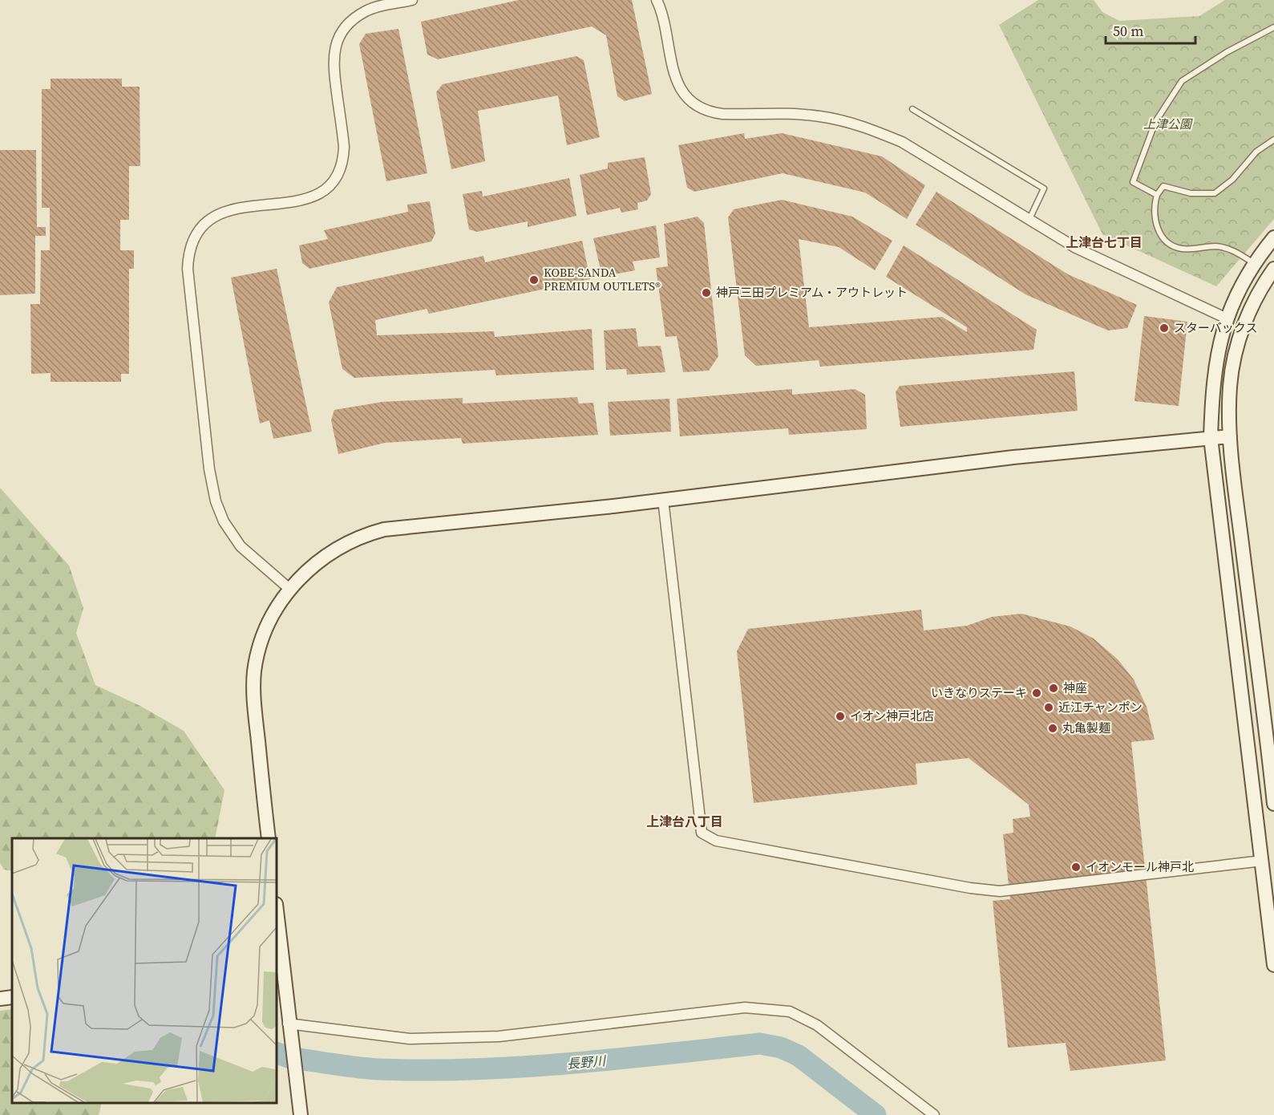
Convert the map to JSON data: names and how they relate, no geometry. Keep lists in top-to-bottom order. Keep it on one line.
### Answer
{"districts":["上津台七丁目","上津台八丁目"],"water":["長野川"],"parks":["上津公園"],"places":["KOBE-SANDA PREMIUM OUTLETS®","神戸三田プレミアム・アウトレット","スターバックス","神座","いきなりステーキ","近江チャンポン","イオン神戸北店","丸亀製麺","イオンモール神戸北"],"scale_bar":"50 m"}
